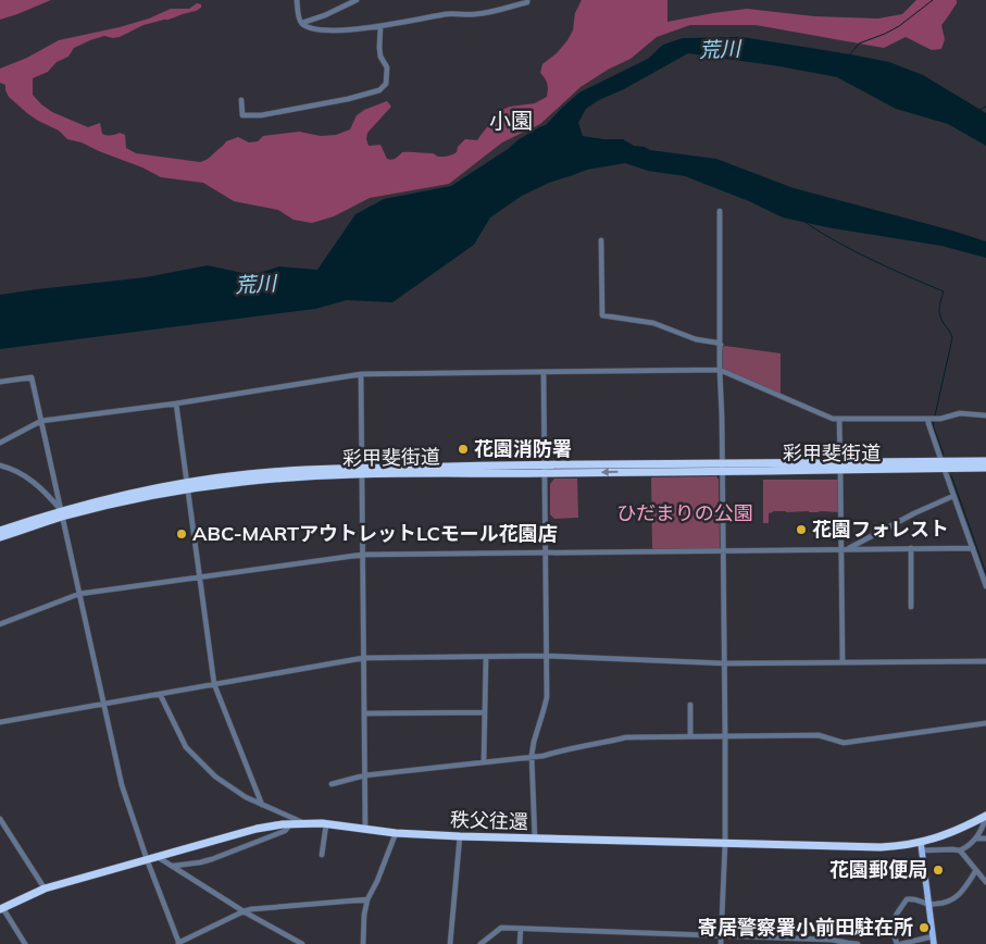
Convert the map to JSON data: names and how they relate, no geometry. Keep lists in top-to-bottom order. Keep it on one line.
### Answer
{"streets":{"highway":["彩甲斐街道","秩父往還"]},"districts":["小園"],"water":["荒川"],"parks":["ひだまりの公園"],"places":["花園消防署","花園フォレスト","ABC-MARTアウトレットLCモール花園店","花園郵便局","寄居警察署小前田駐在所"]}
